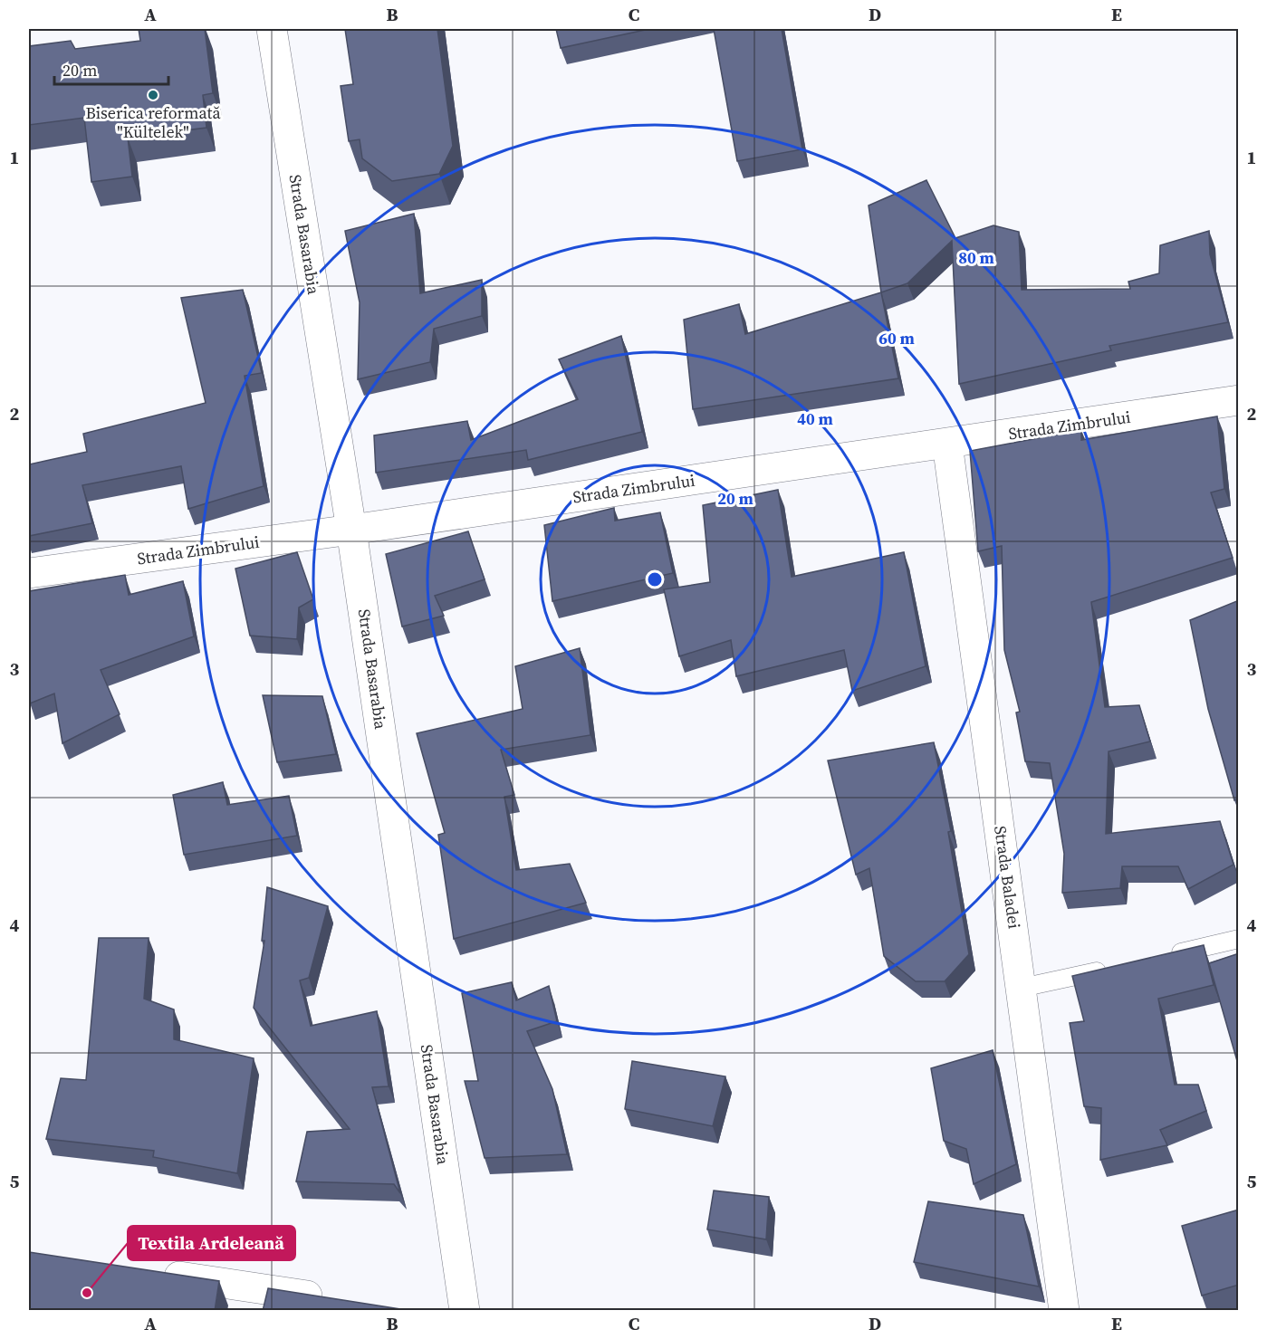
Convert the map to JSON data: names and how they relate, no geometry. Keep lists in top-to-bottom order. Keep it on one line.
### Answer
{"streets":{"street":["Strada Basarabia","Strada Zimbrului","Strada Baladei"]},"crossings":[["Strada Basarabia","Strada Zimbrului"],["Strada Zimbrului","Strada Baladei"]],"places":["Biserica reformată \"Kültelek\"","Textila Ardeleană"],"scale_bar":"20 m","grid":{"columns":["A","B","C","D","E"],"rows":["1","2","3","4","5"]},"rings":["80 m","60 m","40 m","20 m"]}
